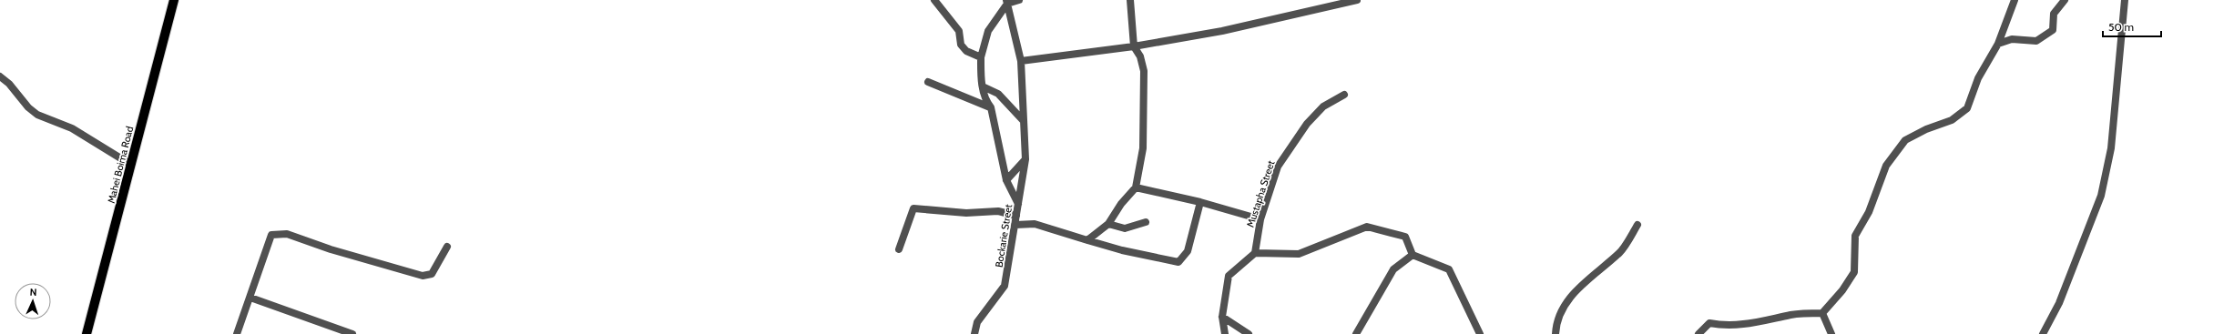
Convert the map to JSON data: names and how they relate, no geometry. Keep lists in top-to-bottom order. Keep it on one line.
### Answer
{"streets":{"main road":["Mahei Boima Road"],"street":["Mustapha Street","Bockarie Street"]},"scale_bar":"50 m","north":"top"}
